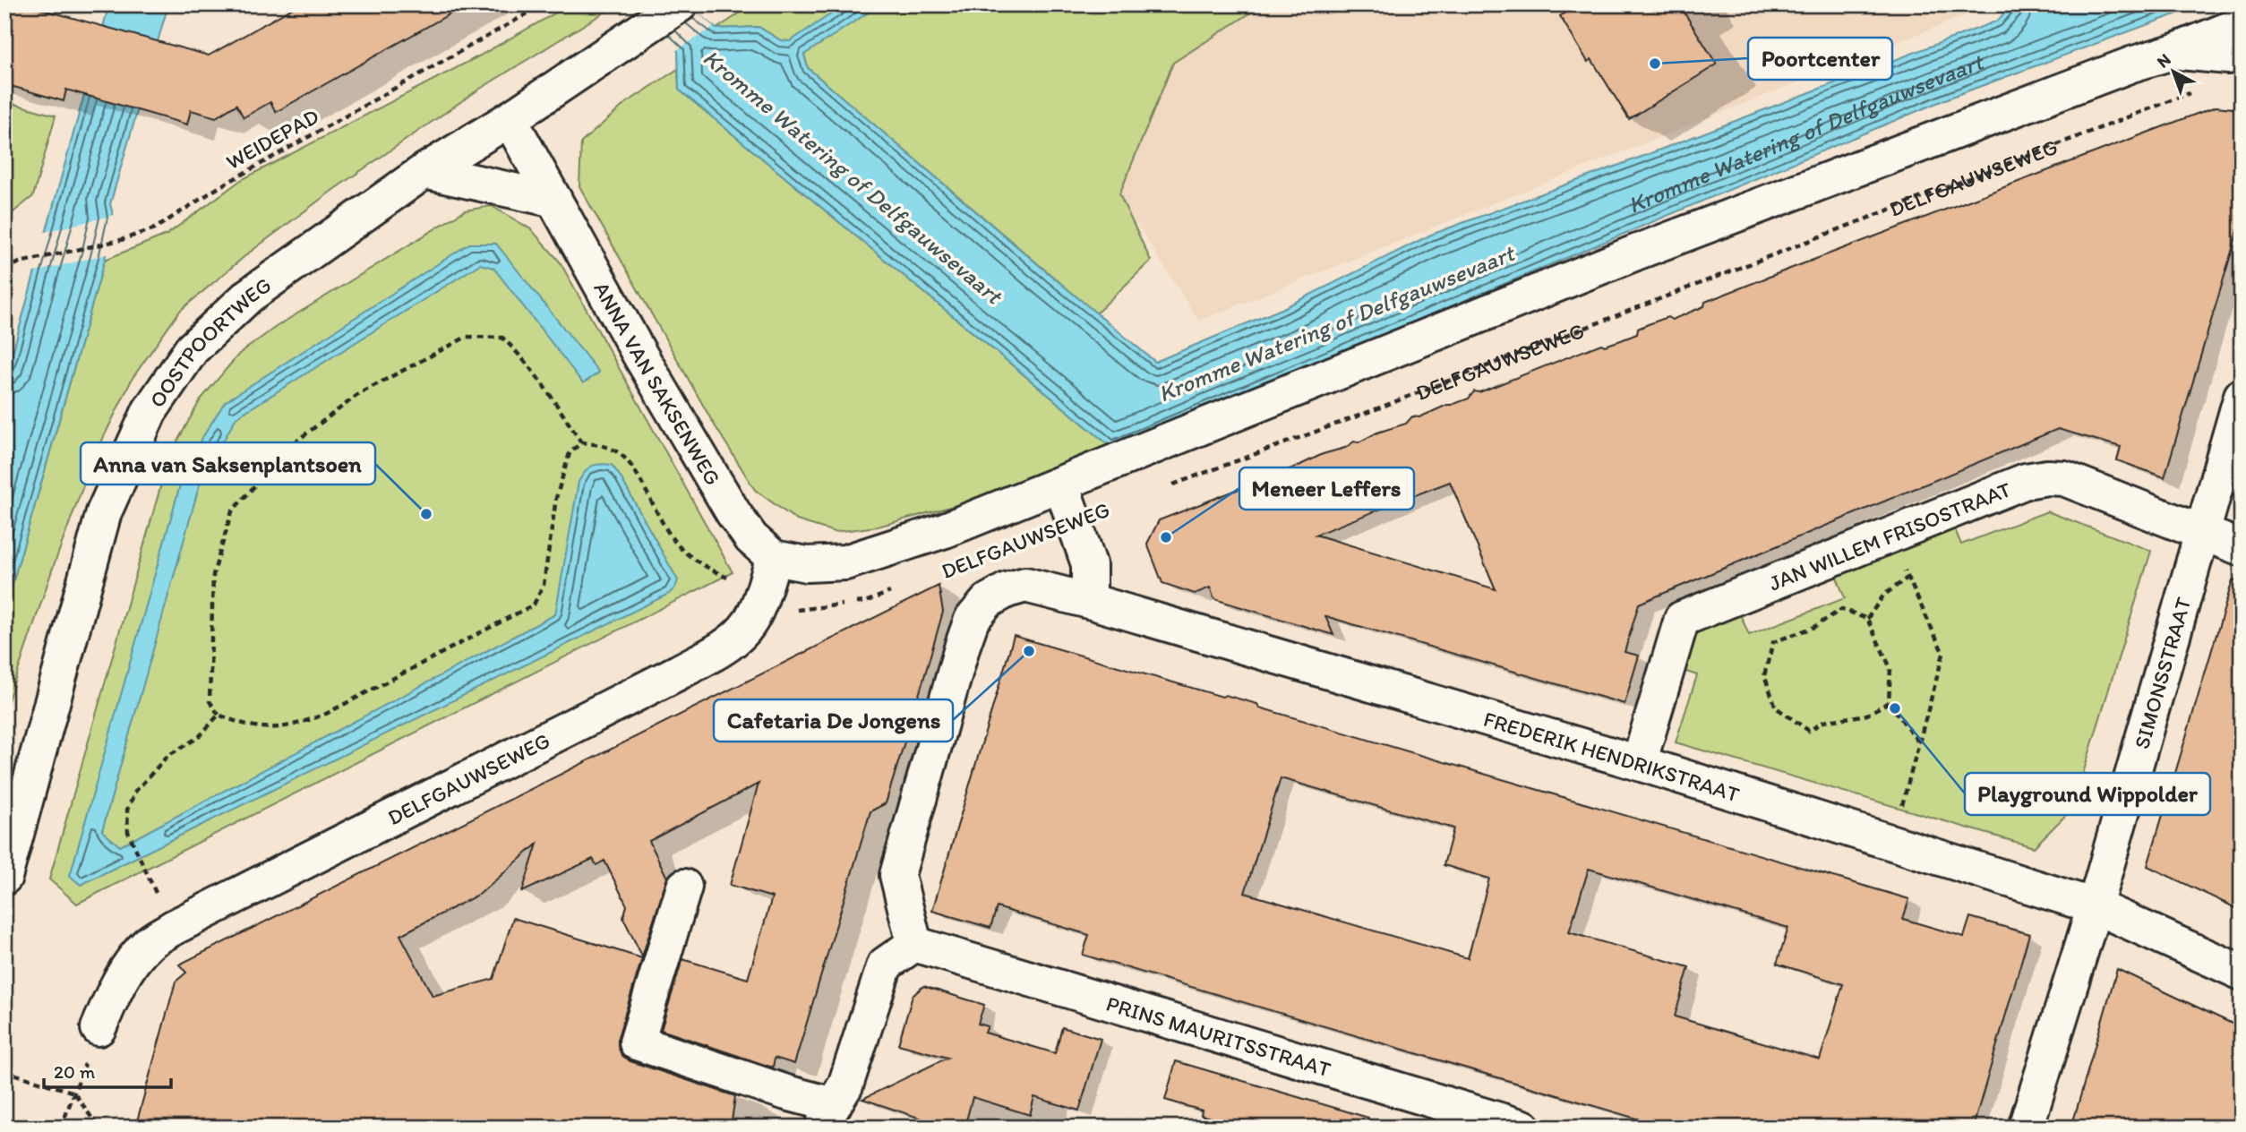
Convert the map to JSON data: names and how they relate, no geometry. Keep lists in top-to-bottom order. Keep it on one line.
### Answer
{"streets":{"street":["DELFGAUWSEWEG","OOSTPOORTWEG","ANNA VAN SAKSENWEG","JAN WILLEM FRISOSTRAAT","SIMONSSTRAAT","FREDERIK HENDRIKSTRAAT","PRINS MAURITSSTRAAT"],"path":["WEIDEPAD"]},"crossings":[["DELFGAUWSEWEG","ANNA VAN SAKSENWEG"],["OOSTPOORTWEG","ANNA VAN SAKSENWEG"],["JAN WILLEM FRISOSTRAAT","SIMONSSTRAAT"],["JAN WILLEM FRISOSTRAAT","FREDERIK HENDRIKSTRAAT"],["SIMONSSTRAAT","FREDERIK HENDRIKSTRAAT"],["FREDERIK HENDRIKSTRAAT","PRINS MAURITSSTRAAT"]],"water":["Kromme Watering of Delfgauwsevaart"],"places":["Poortcenter","Anna van Saksenplantsoen","Meneer Leffers","Cafetaria De Jongens","Playground Wippolder"],"scale_bar":"20 m","north":"top left"}
